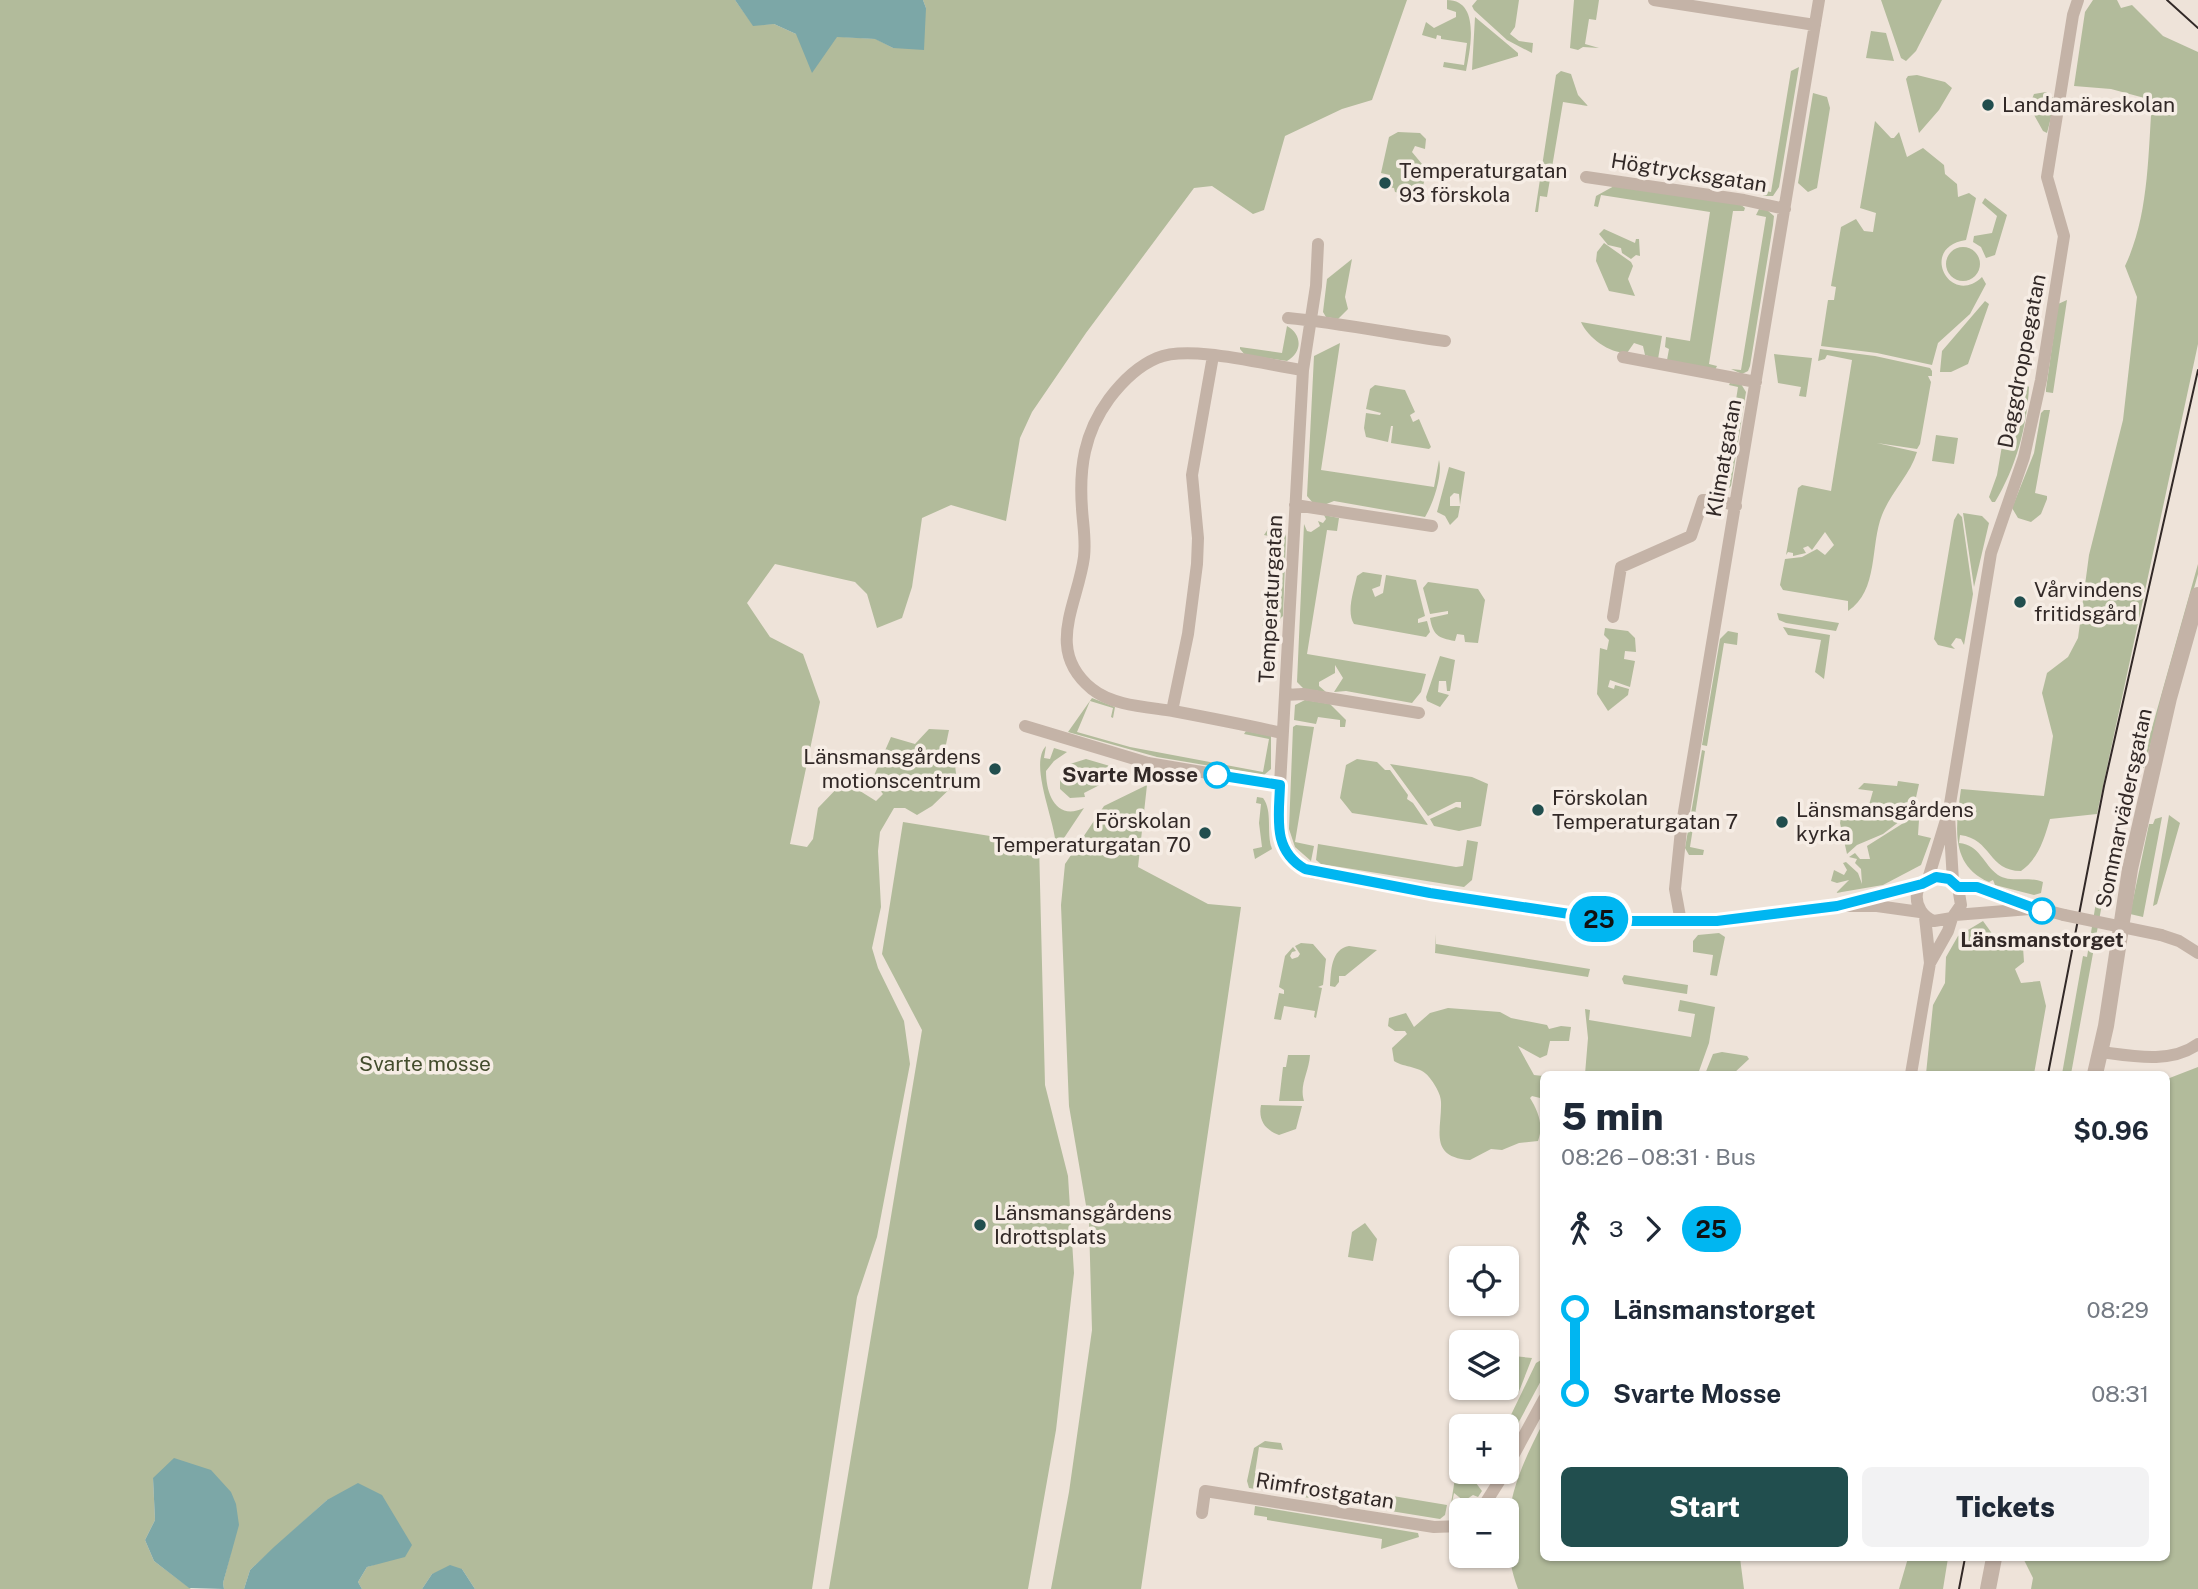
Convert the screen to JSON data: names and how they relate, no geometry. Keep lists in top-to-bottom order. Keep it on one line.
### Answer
{"streets":{"street":["Högtrycksgatan","Daggdroppegatan","Klimatgatan","Temperaturgatan","Sommarvädersgatan","Rimfrostgatan"]},"crossings":[["Högtrycksgatan","Klimatgatan"],["Daggdroppegatan","Temperaturgatan"],["Klimatgatan","Temperaturgatan"]],"parks":["Svarte mosse"],"places":["Landamäreskolan","Temperaturgatan 93 förskola","Vårvindens fritidsgård","Länsmansgårdens motionscentrum","Svarte Mosse","Förskolan Temperaturgatan 7","Länsmansgårdens kyrka","Förskolan Temperaturgatan 70","Länsmanstorget","Länsmansgårdens Idrottsplats"],"lines":["bus line 25"],"page":{"on_map":"25","heading":["5 min","08:26 – 08:31 · Bus","$0.96"],"legs":["3","25"],"map_buttons":["+","−"],"list":[{"name":"Länsmanstorget","value":"08:29"},{"name":"Svarte Mosse","value":"08:31"}],"buttons":["Start","Tickets"]}}
